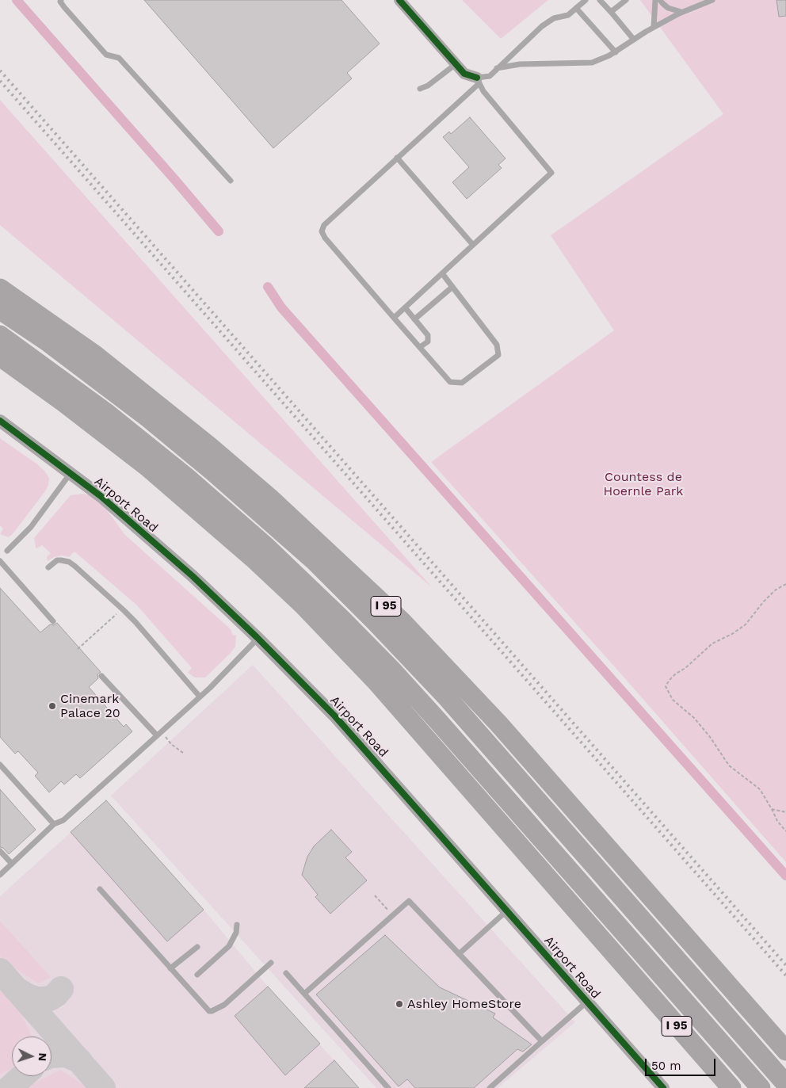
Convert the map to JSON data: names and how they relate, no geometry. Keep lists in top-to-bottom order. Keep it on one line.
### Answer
{"streets":{"highway":["I 95"],"street":["Airport Road"]},"parks":["Countess de Hoernle Park"],"places":["Cinemark Palace 20","Ashley HomeStore"],"scale_bar":"50 m","north":"right"}
